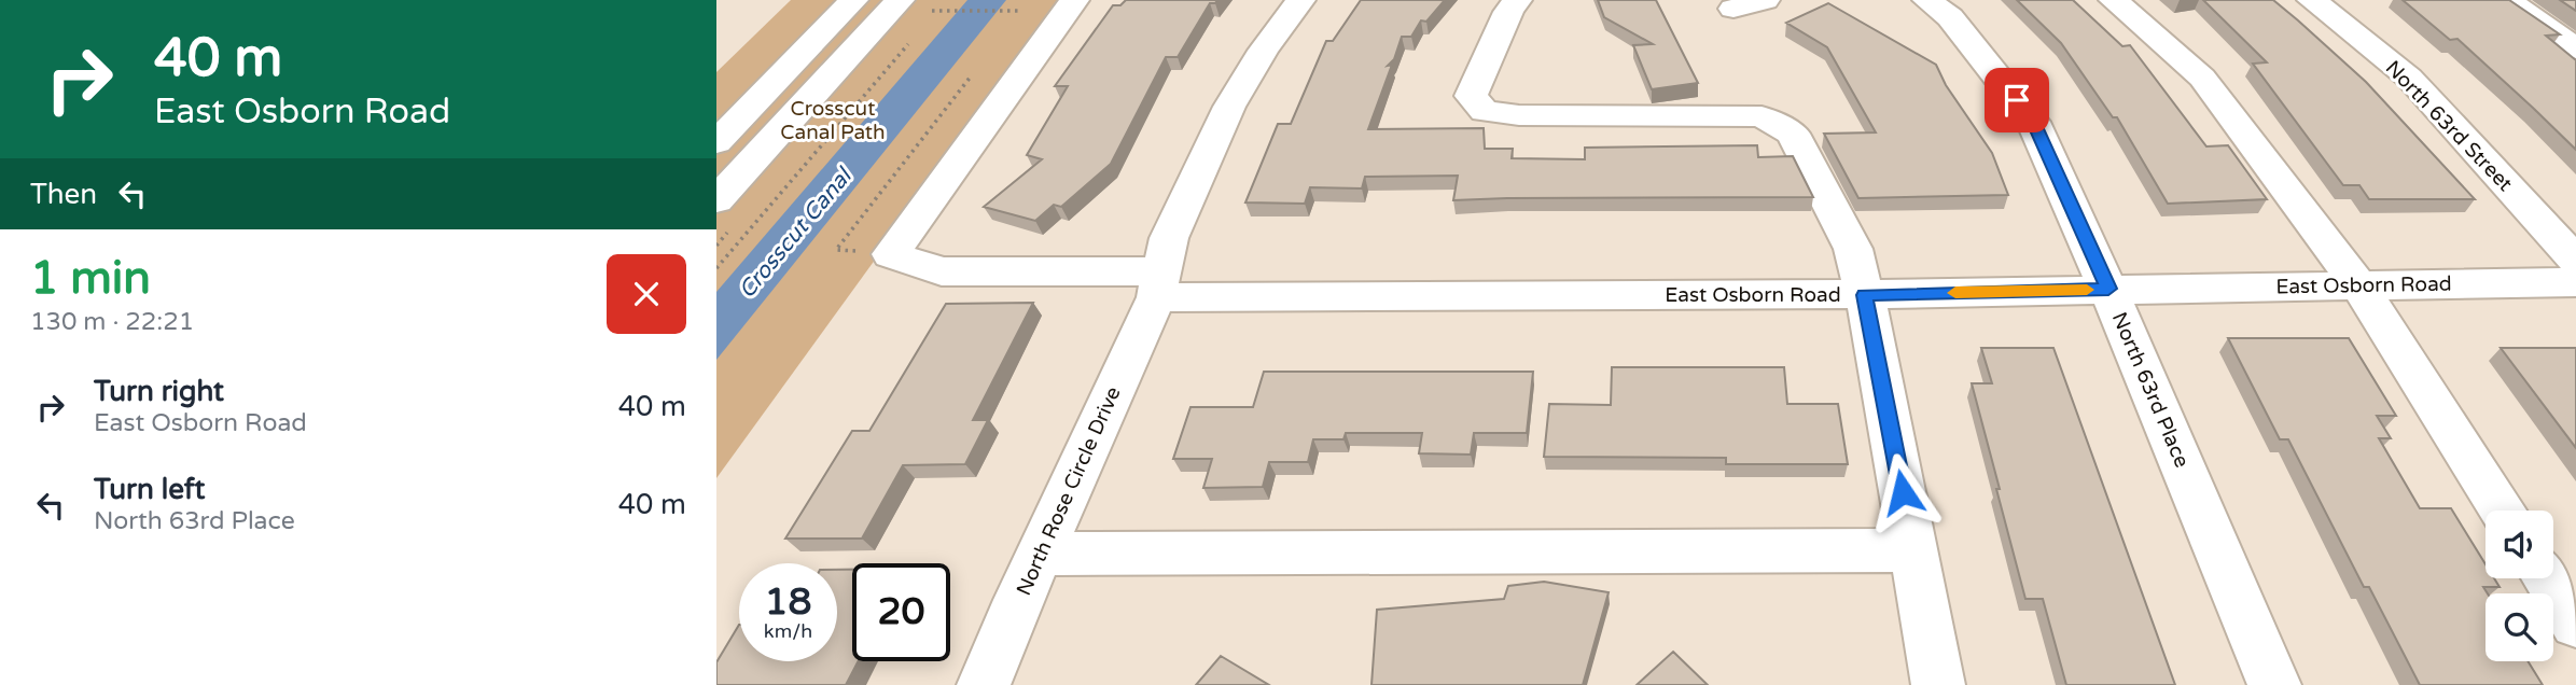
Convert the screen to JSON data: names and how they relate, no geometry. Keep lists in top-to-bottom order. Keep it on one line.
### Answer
{"streets":{"street":["North 63rd Street","East Osborn Road","North 63rd Place","North Rose Circle Drive"]},"crossings":[["East Osborn Road","North 63rd Place"],["East Osborn Road","North Rose Circle Drive"]],"water":["Crosscut Canal"],"parks":["Crosscut Canal Path"],"page":{"turn":["40 m","East Osborn Road"],"then":"Then","heading":["1 min","130 m · 22:21"],"list":[{"name":"Turn right","note":"East Osborn Road","value":"40 m"},{"name":"Turn left","note":"North 63rd Place","value":"40 m"}],"speed":"18 km/h","limit":"20"}}
